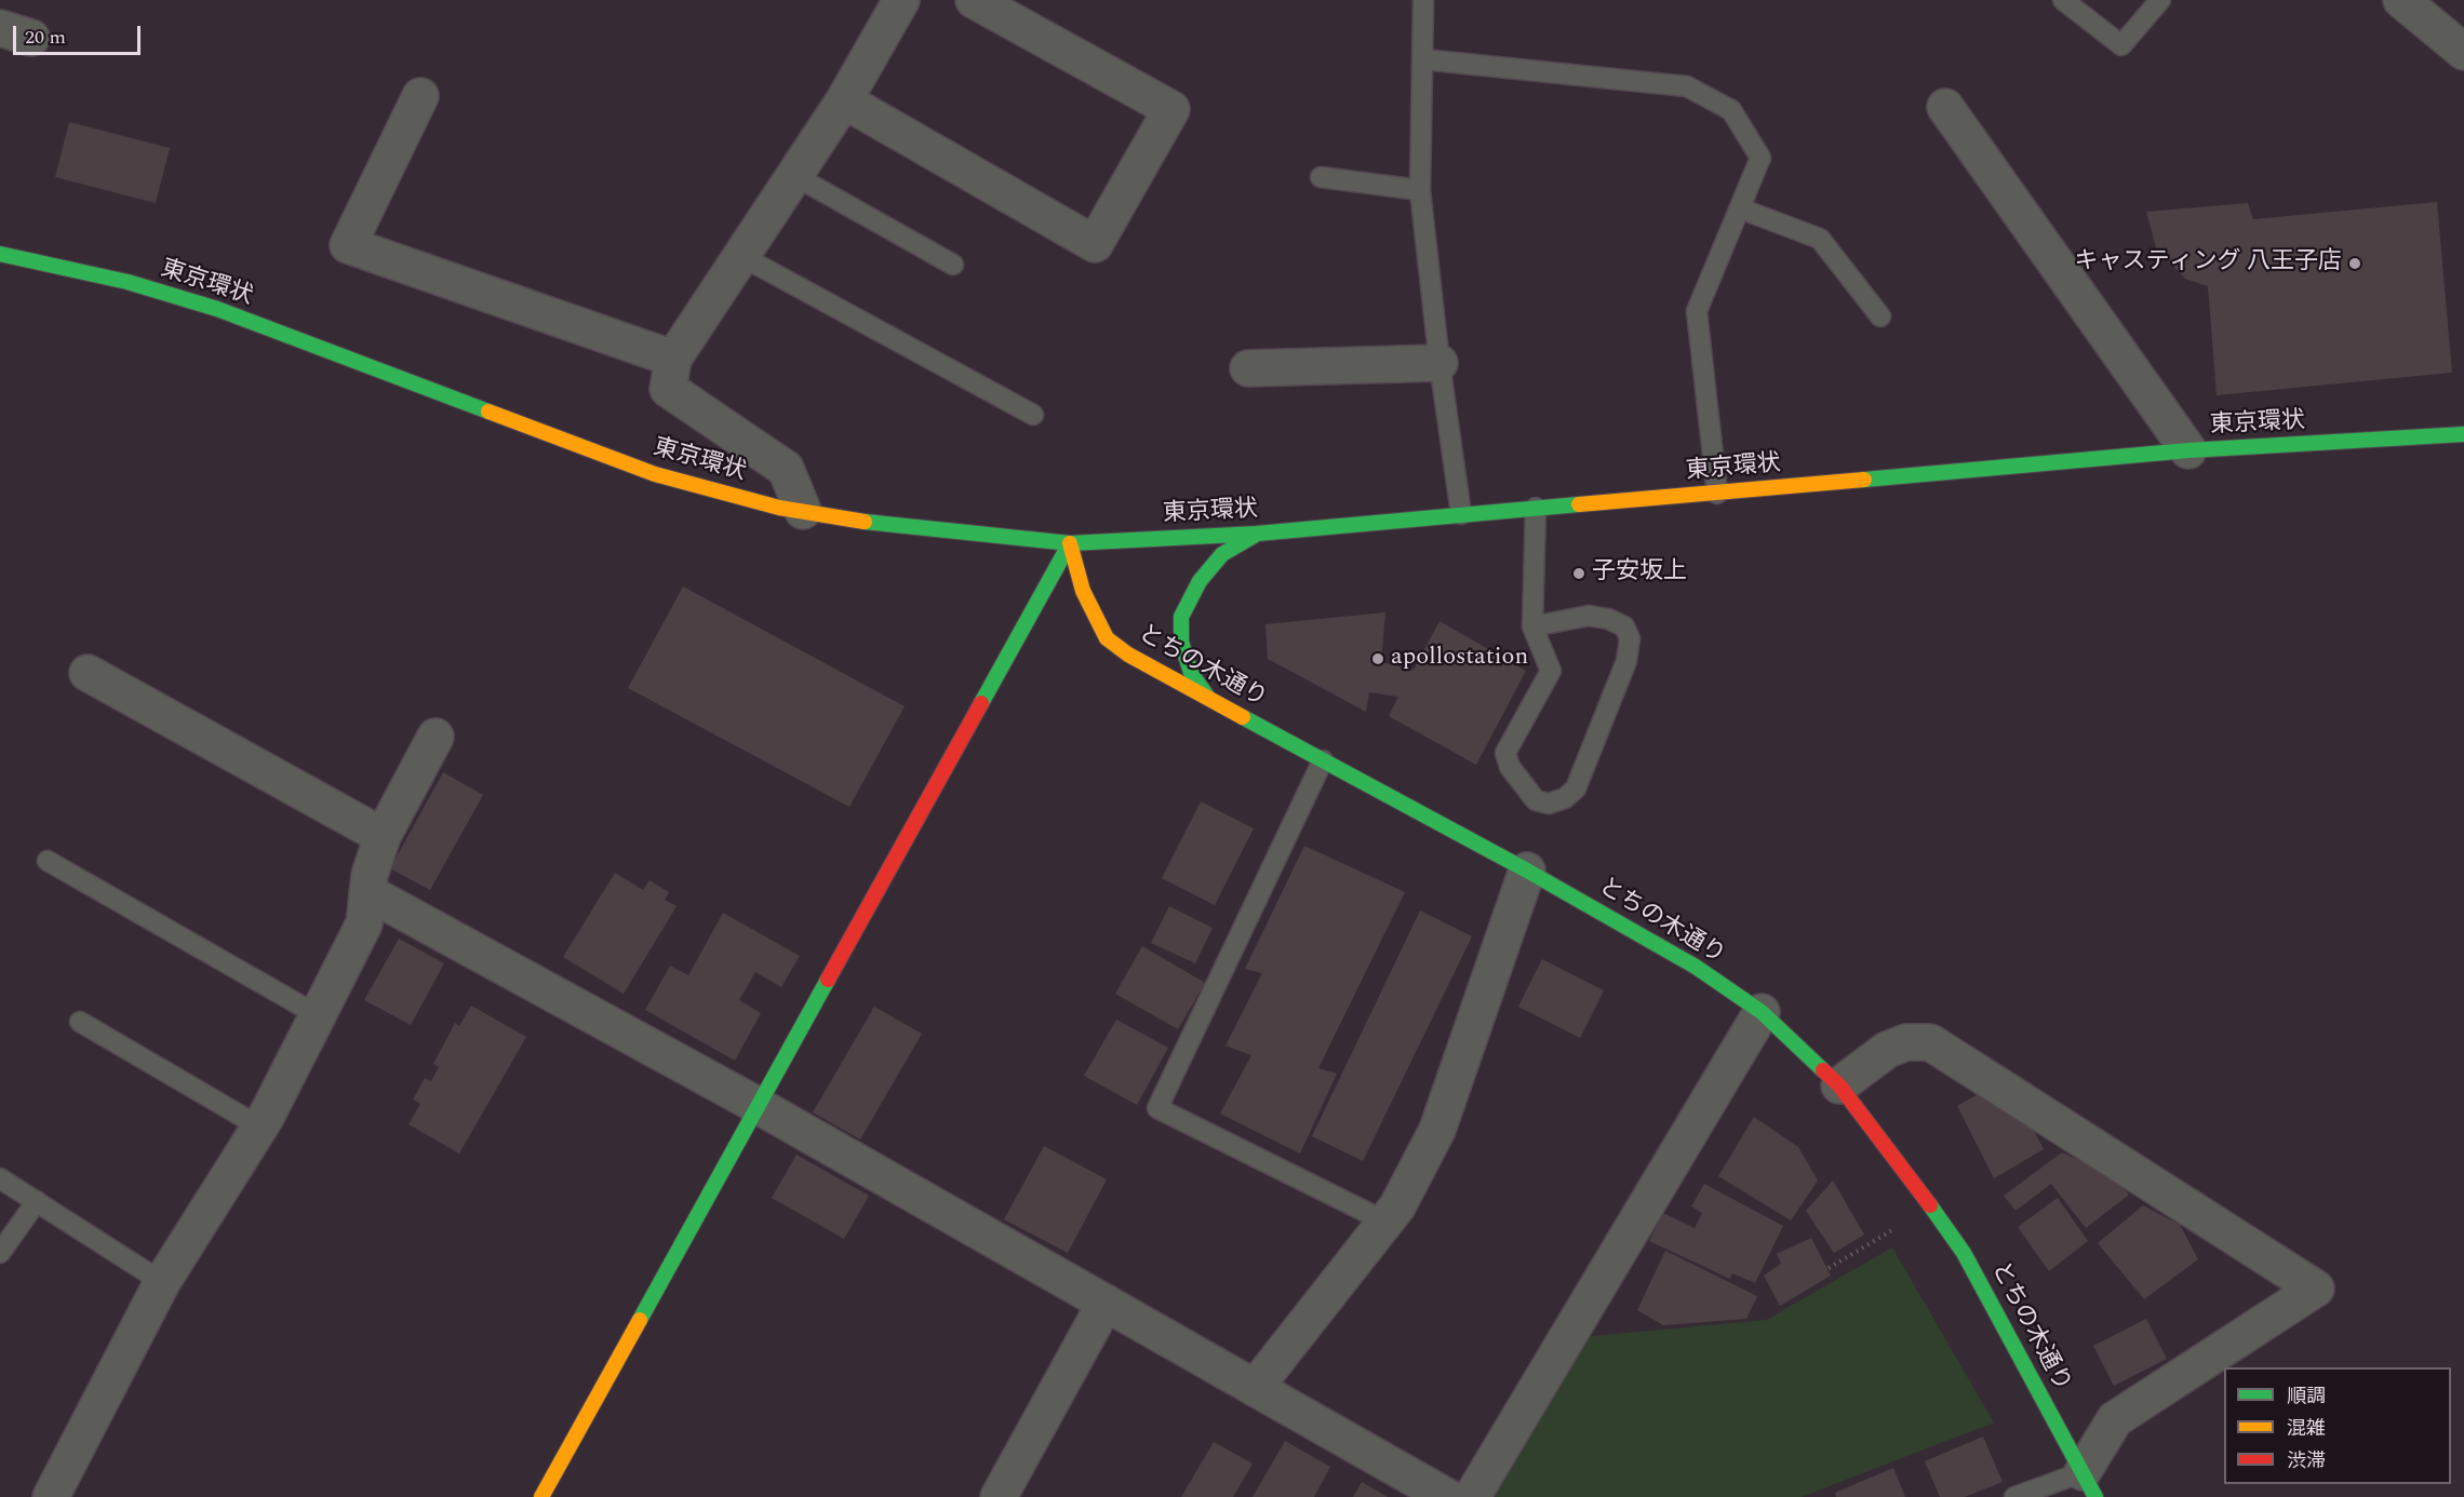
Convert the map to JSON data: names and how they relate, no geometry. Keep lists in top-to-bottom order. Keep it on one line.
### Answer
{"streets":{"main road":["東京環状","とちの木通り"]},"crossings":[["東京環状","とちの木通り"]],"places":["キャスティング 八王子店","子安坂上","apollostation"],"legend":["順調","混雑","渋滞"],"scale_bar":"20 m"}
